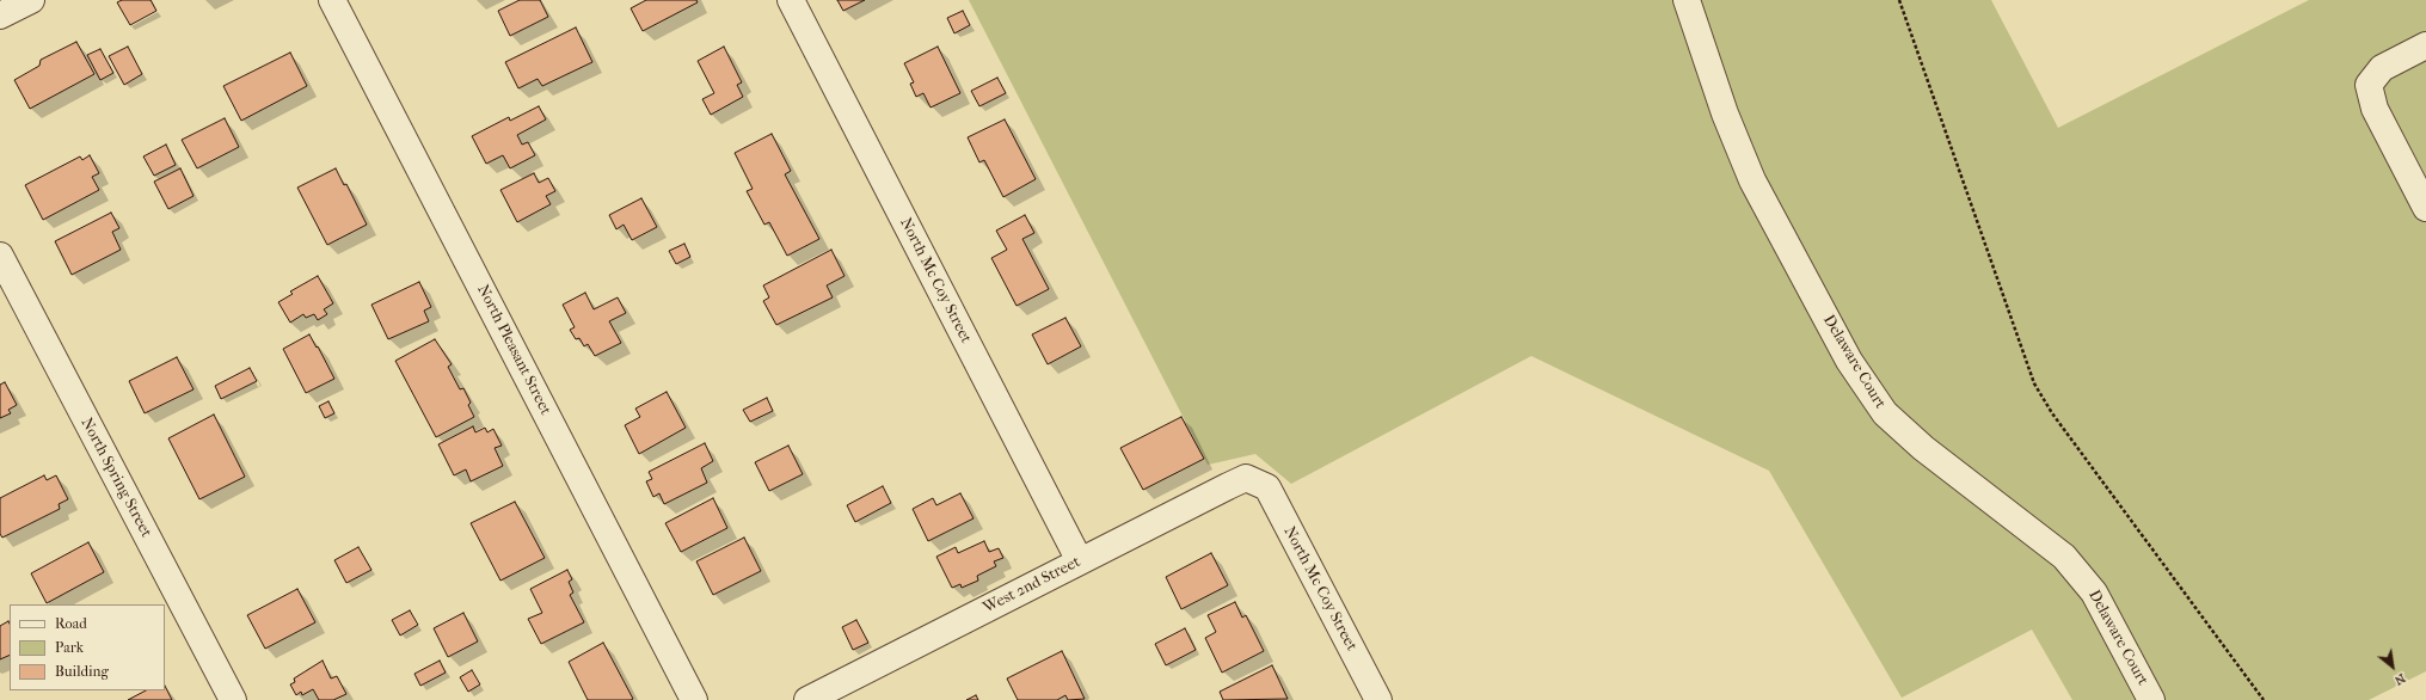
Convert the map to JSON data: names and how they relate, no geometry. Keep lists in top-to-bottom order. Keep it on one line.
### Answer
{"streets":{"street":["North Mc Coy Street","North Pleasant Street","Delaware Court","North Spring Street","West 2nd Street"]},"crossings":[["North Mc Coy Street","West 2nd Street"]],"legend":["Road","Park","Building"],"north":"bottom right"}
